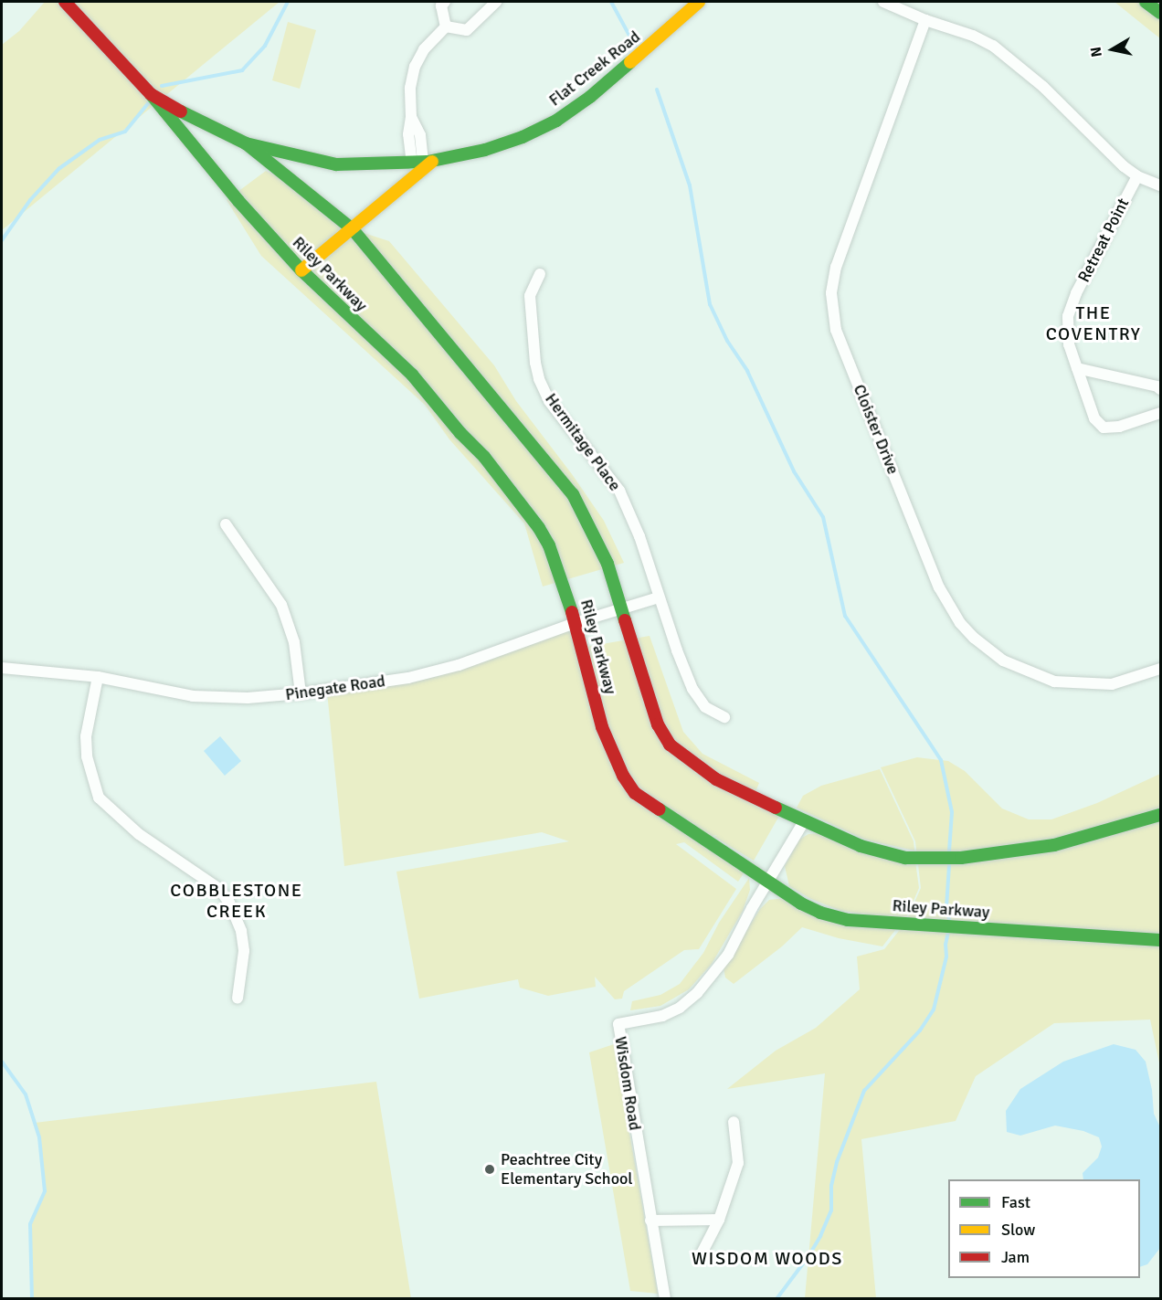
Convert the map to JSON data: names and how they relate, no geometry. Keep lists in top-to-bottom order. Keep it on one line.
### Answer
{"streets":{"street":["Flat Creek Road","Retreat Point","Riley Parkway","Cloister Drive","Hermitage Place","Pinegate Road","Wisdom Road"]},"crossings":[["Flat Creek Road","Riley Parkway"],["Riley Parkway","Pinegate Road"],["Riley Parkway","Wisdom Road"],["Hermitage Place","Pinegate Road"]],"districts":["THE COVENTRY","COBBLESTONE CREEK","WISDOM WOODS"],"places":["Peachtree City Elementary School"],"legend":["Fast","Slow","Jam"],"north":"left"}
